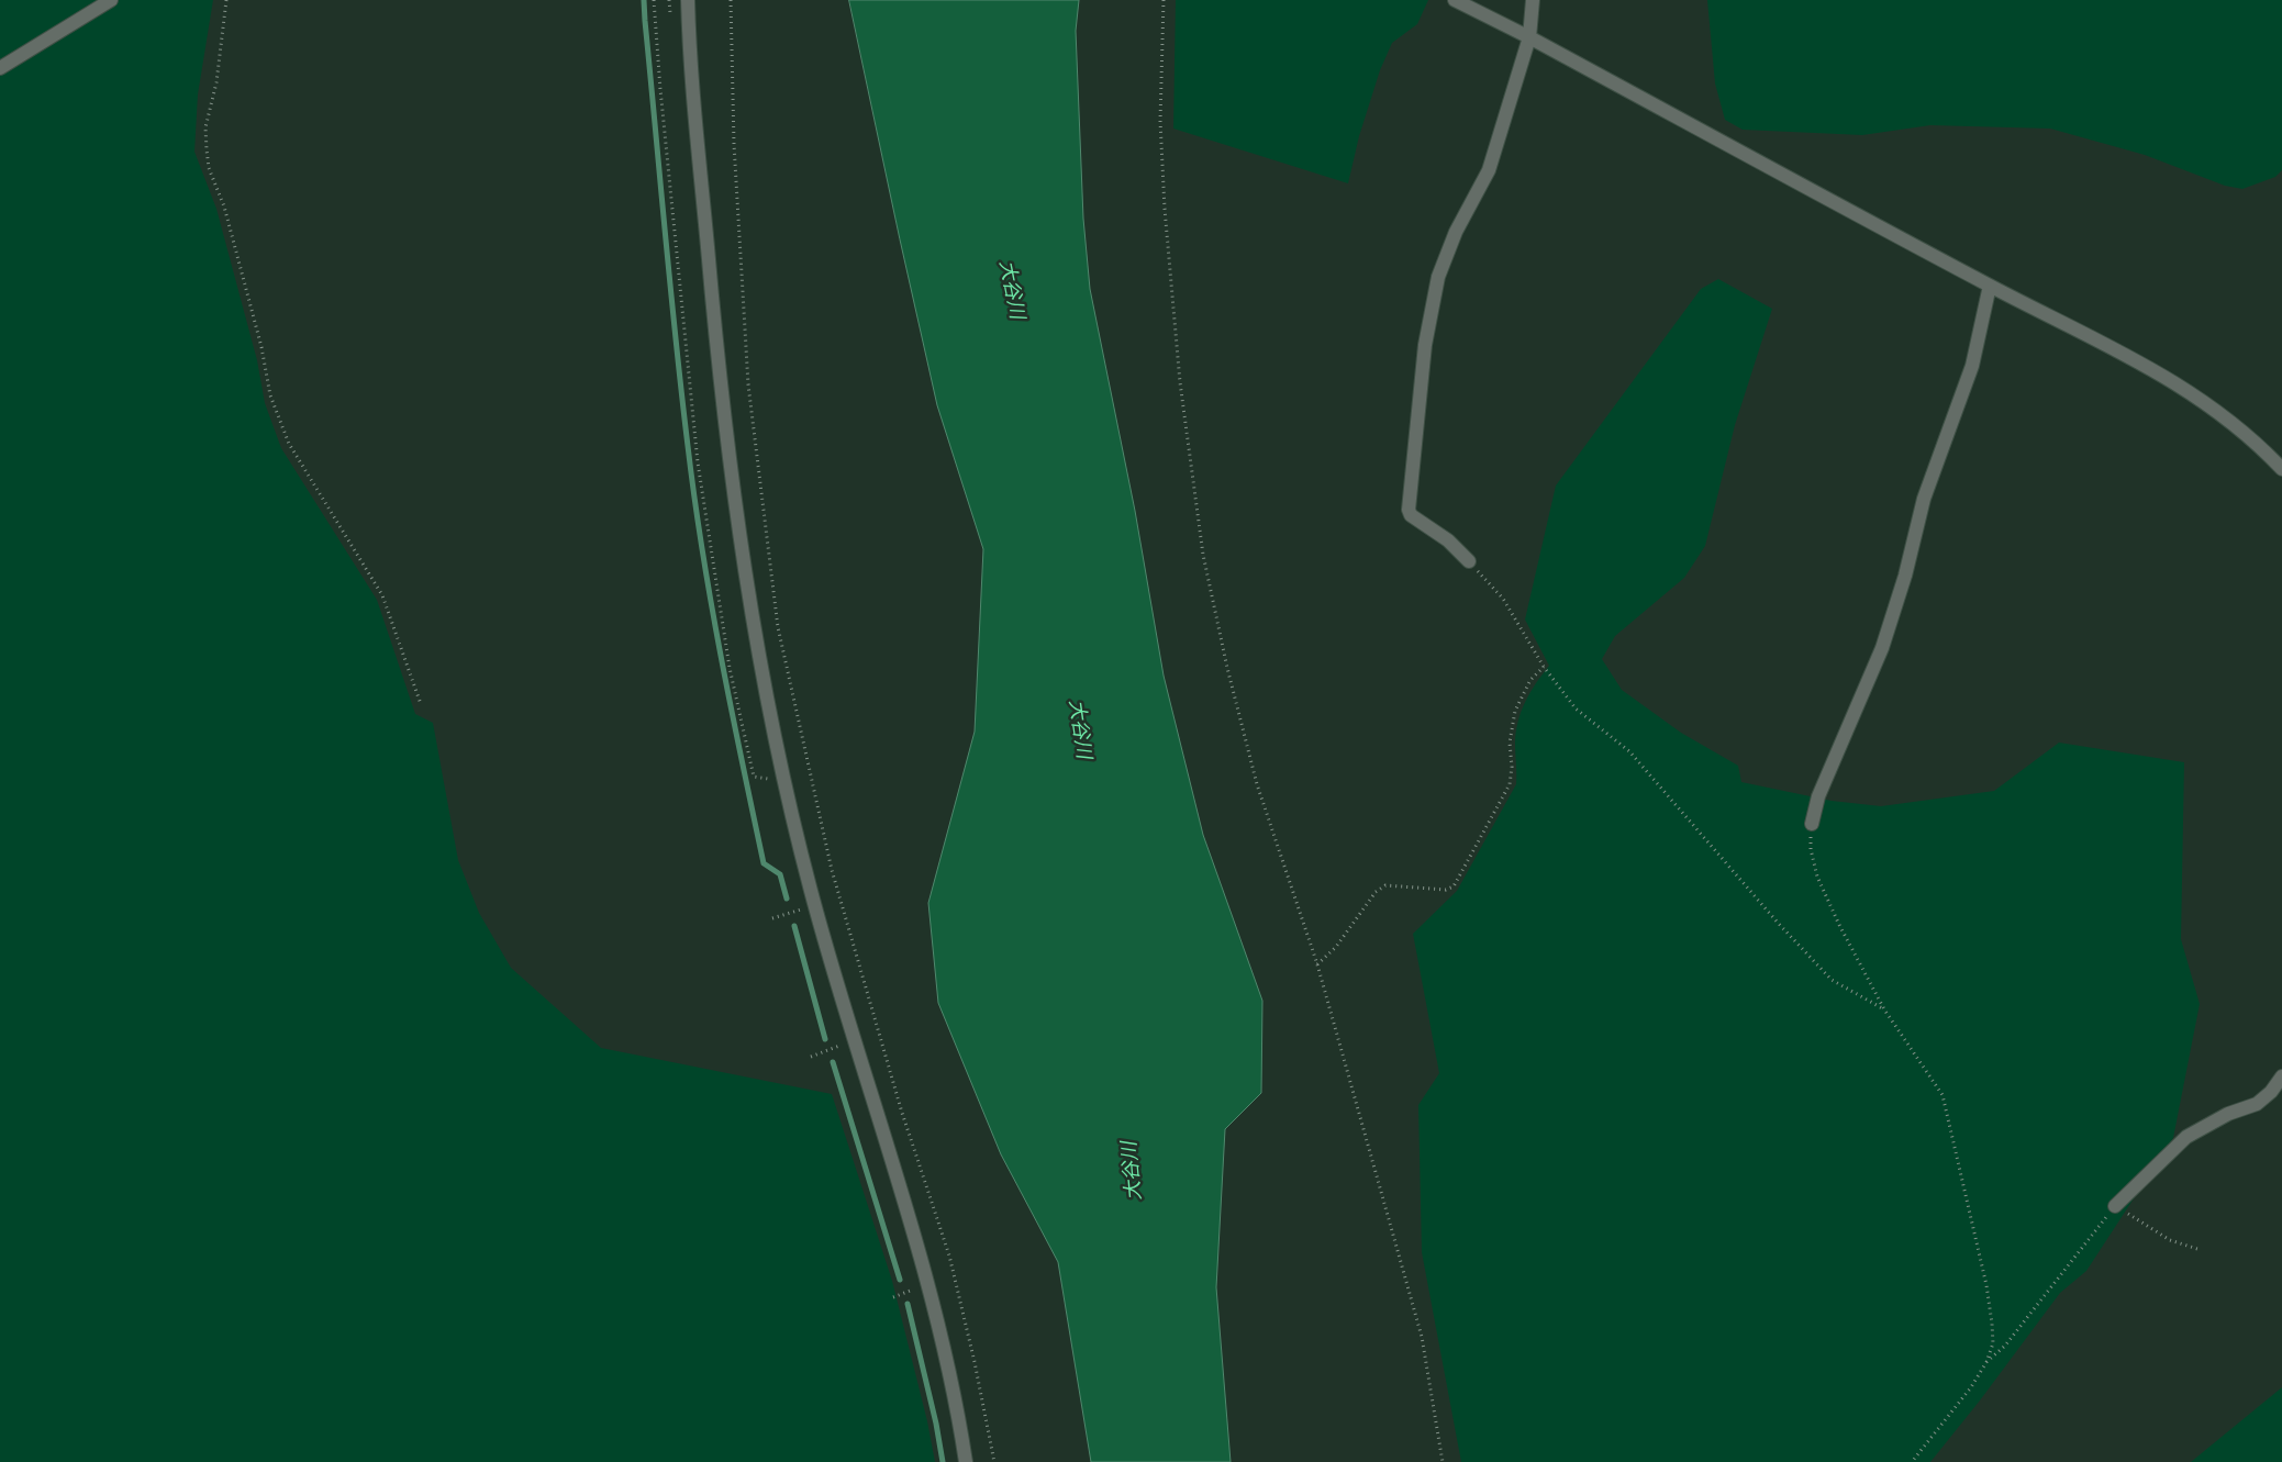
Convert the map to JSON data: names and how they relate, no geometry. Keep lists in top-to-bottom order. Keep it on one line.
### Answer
{"water":["大谷川"]}
